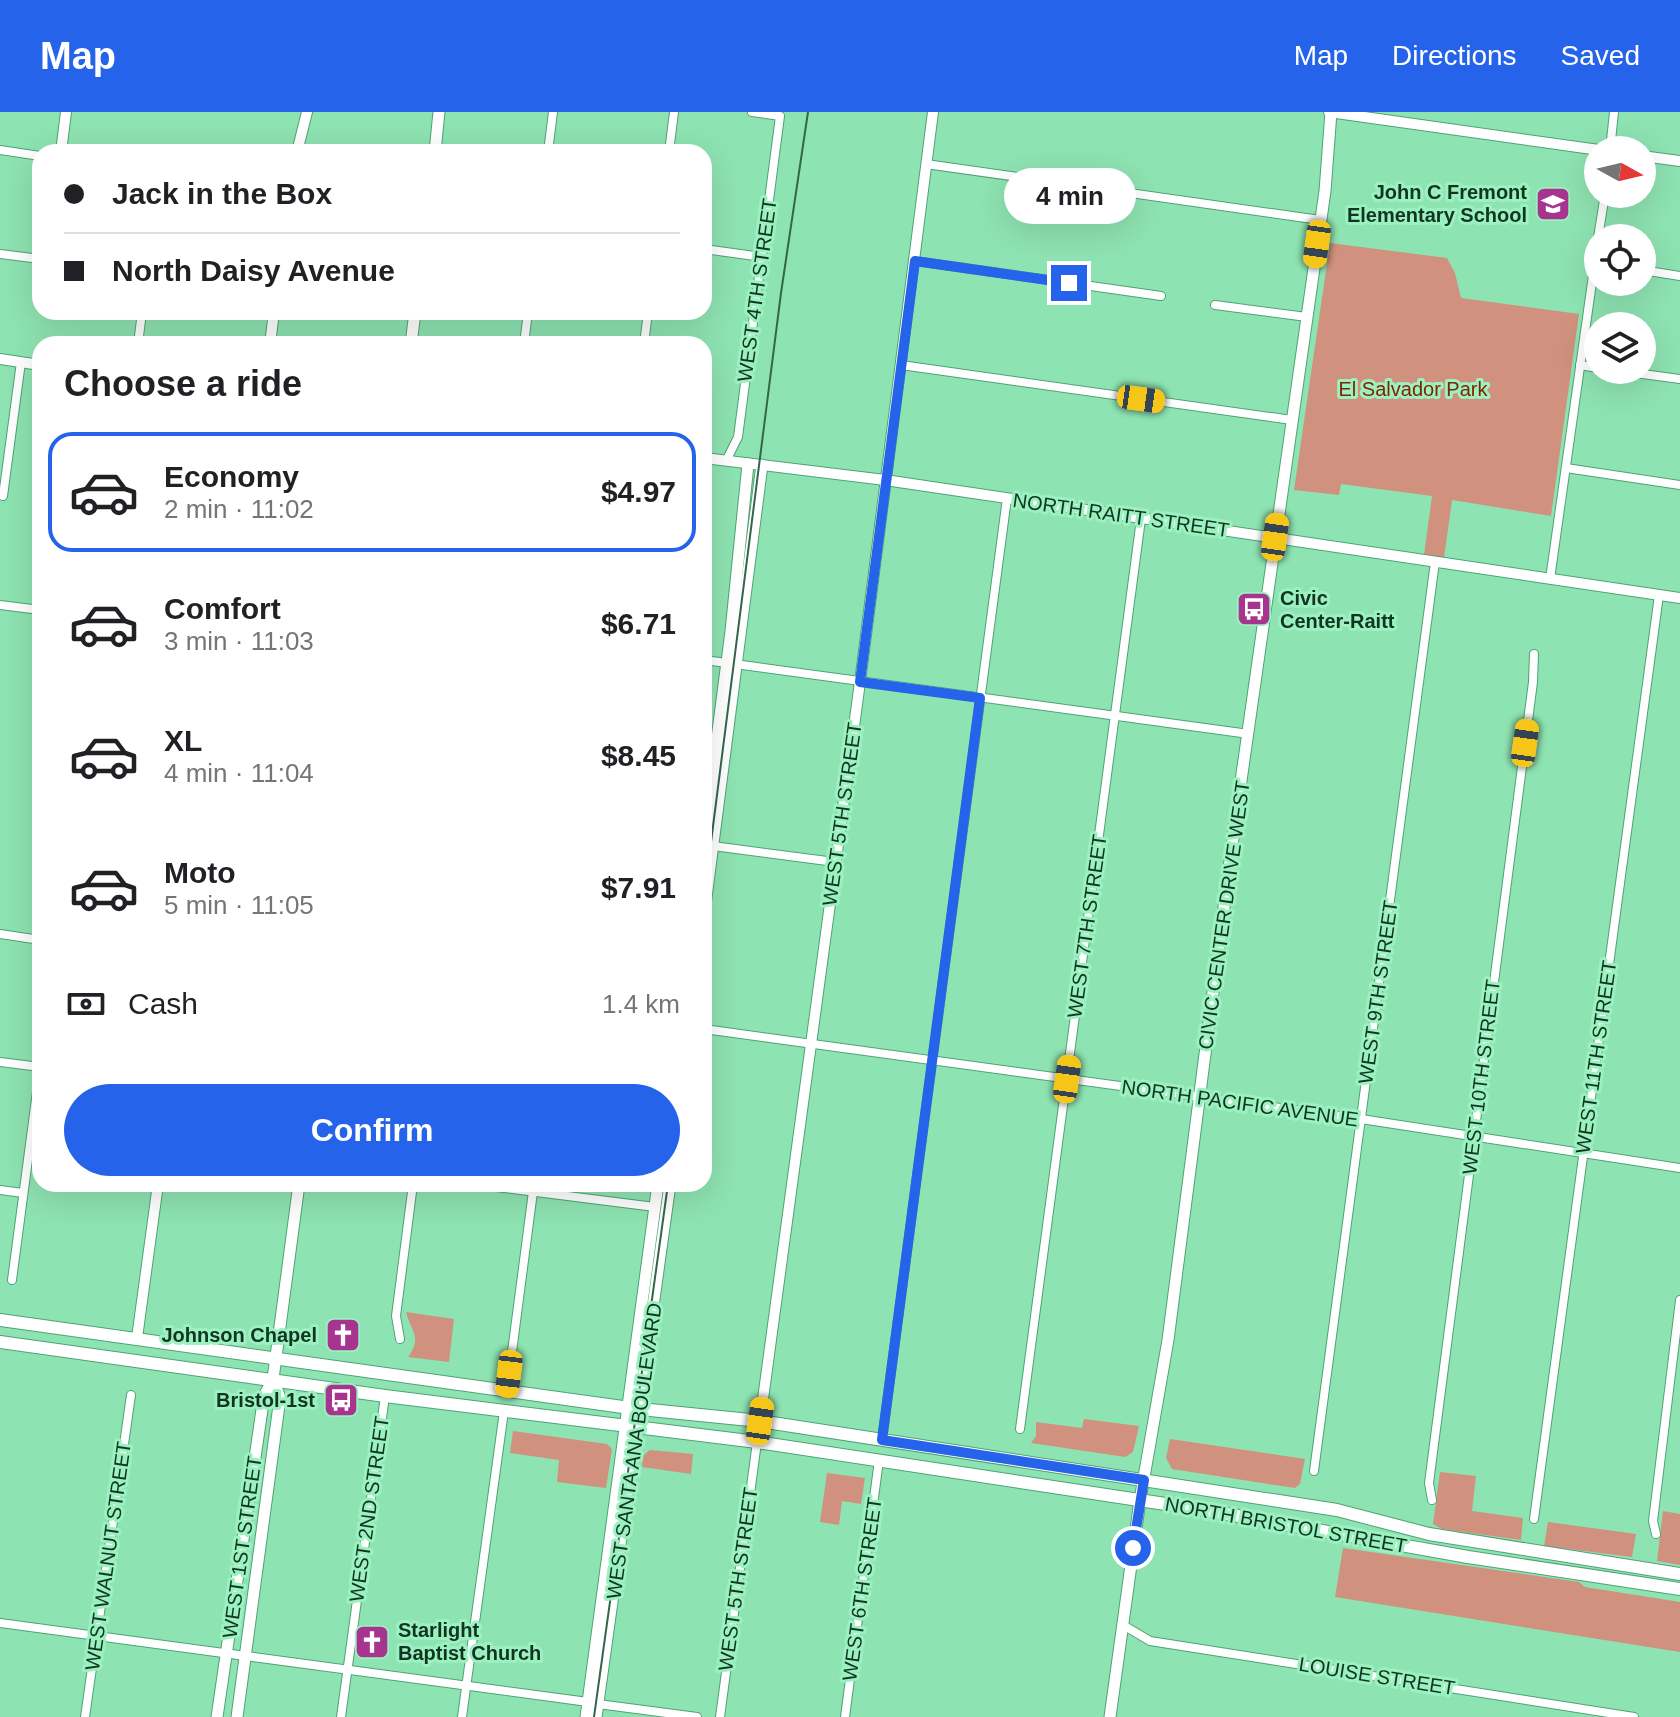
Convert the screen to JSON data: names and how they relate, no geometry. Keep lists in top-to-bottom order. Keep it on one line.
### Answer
{"streets":{"main road":["CIVIC CENTER DRIVE WEST","WEST SANTA ANA BOULEVARD","NORTH BRISTOL STREET","WEST 1ST STREET"],"street":["WEST 4TH STREET","NORTH RAITT STREET","WEST 5TH STREET","WEST 7TH STREET","WEST 9TH STREET","WEST 11TH STREET","WEST 10TH STREET","NORTH PACIFIC AVENUE","WEST 2ND STREET","WEST WALNUT STREET","WEST 6TH STREET","LOUISE STREET"]},"crossings":[["WEST 4TH STREET","NORTH RAITT STREET"],["NORTH RAITT STREET","WEST 5TH STREET"],["NORTH RAITT STREET","CIVIC CENTER DRIVE WEST"],["NORTH RAITT STREET","WEST 7TH STREET"],["NORTH RAITT STREET","WEST 9TH STREET"],["NORTH RAITT STREET","WEST 11TH STREET"],["WEST 5TH STREET","NORTH PACIFIC AVENUE"],["WEST 5TH STREET","NORTH BRISTOL STREET"],["CIVIC CENTER DRIVE WEST","NORTH PACIFIC AVENUE"],["CIVIC CENTER DRIVE WEST","NORTH BRISTOL STREET"],["CIVIC CENTER DRIVE WEST","LOUISE STREET"],["WEST 7TH STREET","NORTH PACIFIC AVENUE"],["WEST 9TH STREET","NORTH PACIFIC AVENUE"],["WEST 11TH STREET","NORTH PACIFIC AVENUE"],["WEST 10TH STREET","NORTH PACIFIC AVENUE"],["WEST SANTA ANA BOULEVARD","NORTH BRISTOL STREET"],["WEST 2ND STREET","NORTH BRISTOL STREET"],["NORTH BRISTOL STREET","WEST 1ST STREET"],["NORTH BRISTOL STREET","WEST 6TH STREET"]],"parks":["El Salvador Park"],"places":{"school or university":["John C Fremont Elementary School"],"bus stop":["Civic Center-Raitt","Bristol-1st"],"church":["Johnson Chapel","Starlight Baptist Church"]},"north":"right","page":{"header":"Map","nav":["Map","Directions","Saved"],"banner":["Jack in the Box","North Daisy Avenue"],"bubble":"4 min","heading":"Choose a ride","list":[{"name":"Economy","note":"2 min · 11:02","value":"$4.97"},{"name":"Comfort","note":"3 min · 11:03","value":"$6.71"},{"name":"XL","note":"4 min · 11:04","value":"$8.45"},{"name":"Moto","note":"5 min · 11:05","value":"$7.91"}],"pay":["Cash","1.4 km"],"buttons":"Confirm"}}
